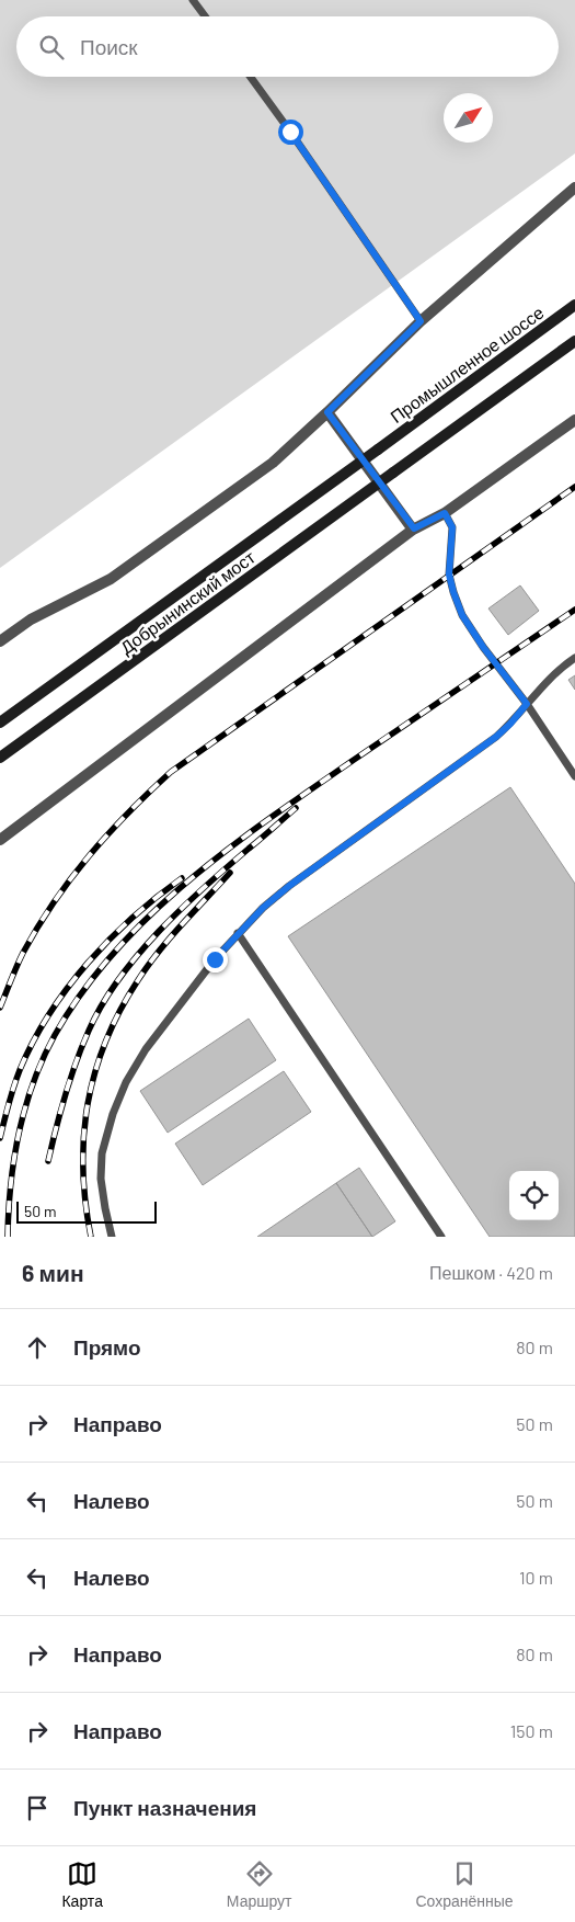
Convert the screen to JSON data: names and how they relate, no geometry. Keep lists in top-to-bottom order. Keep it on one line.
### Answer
{"streets":{"main road":["Промышленное шоссе","Добрынинский мост"]},"crossings":[["Промышленное шоссе","Добрынинский мост"]],"scale_bar":"50 m","north":"top right","page":{"search":"Поиск","scale":"50 m","heading":["6 мин","Пешком · 420 m"],"list":[["Прямо","80 m"],["Направо","50 m"],["Налево","50 m"],["Налево","10 m"],["Направо","80 m"],["Направо","150 m"],"Пункт назначения"],"nav":["Карта","Маршрут","Сохранённые"]}}
